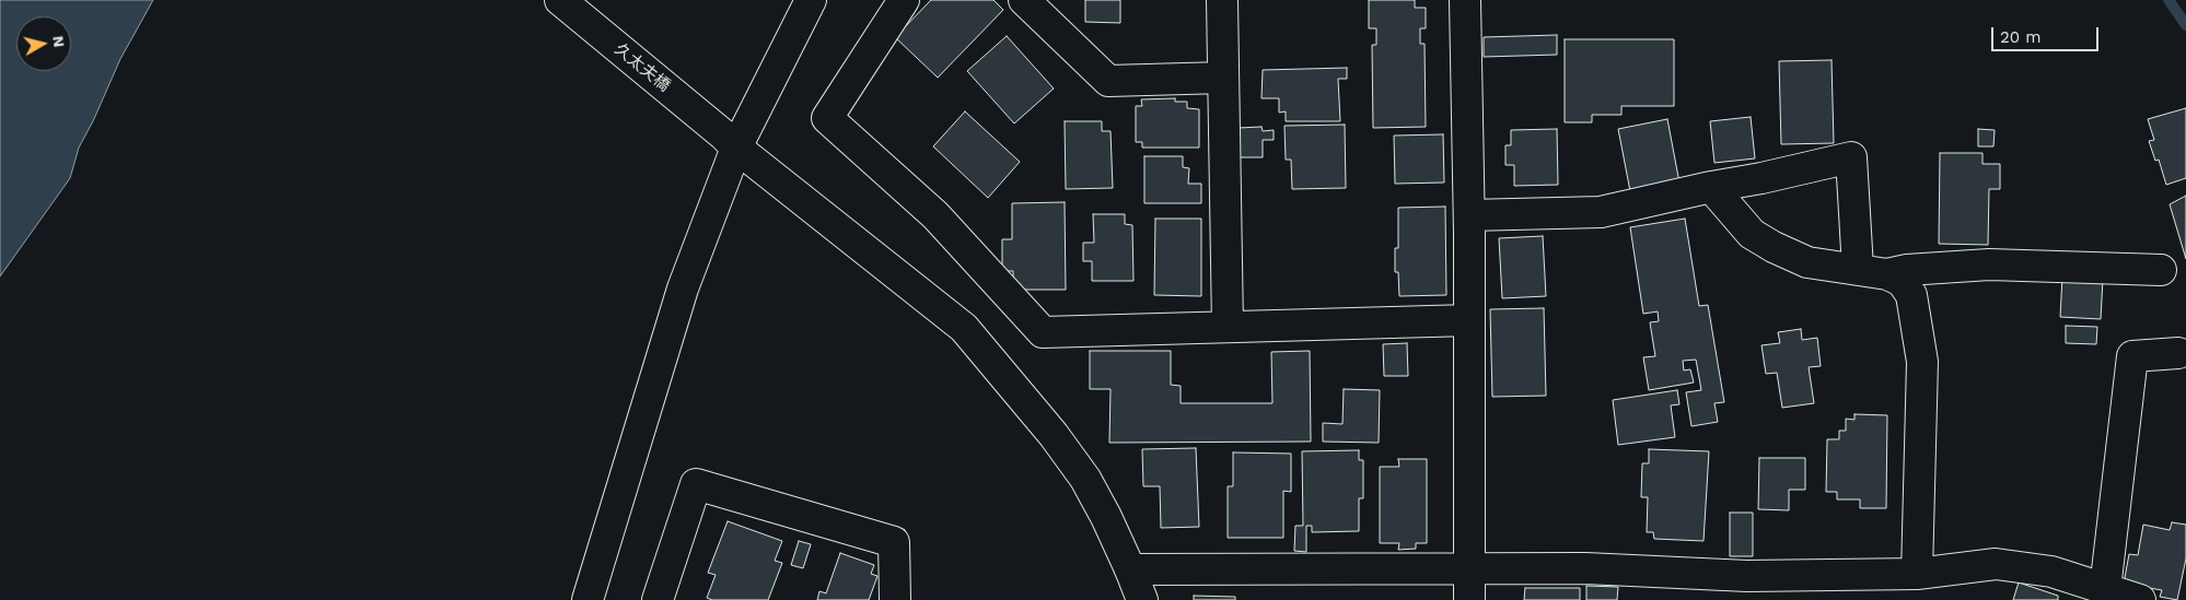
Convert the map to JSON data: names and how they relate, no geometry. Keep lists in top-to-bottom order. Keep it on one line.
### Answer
{"streets":{"street":["久太夫橋"]},"scale_bar":"20 m","north":"right"}
